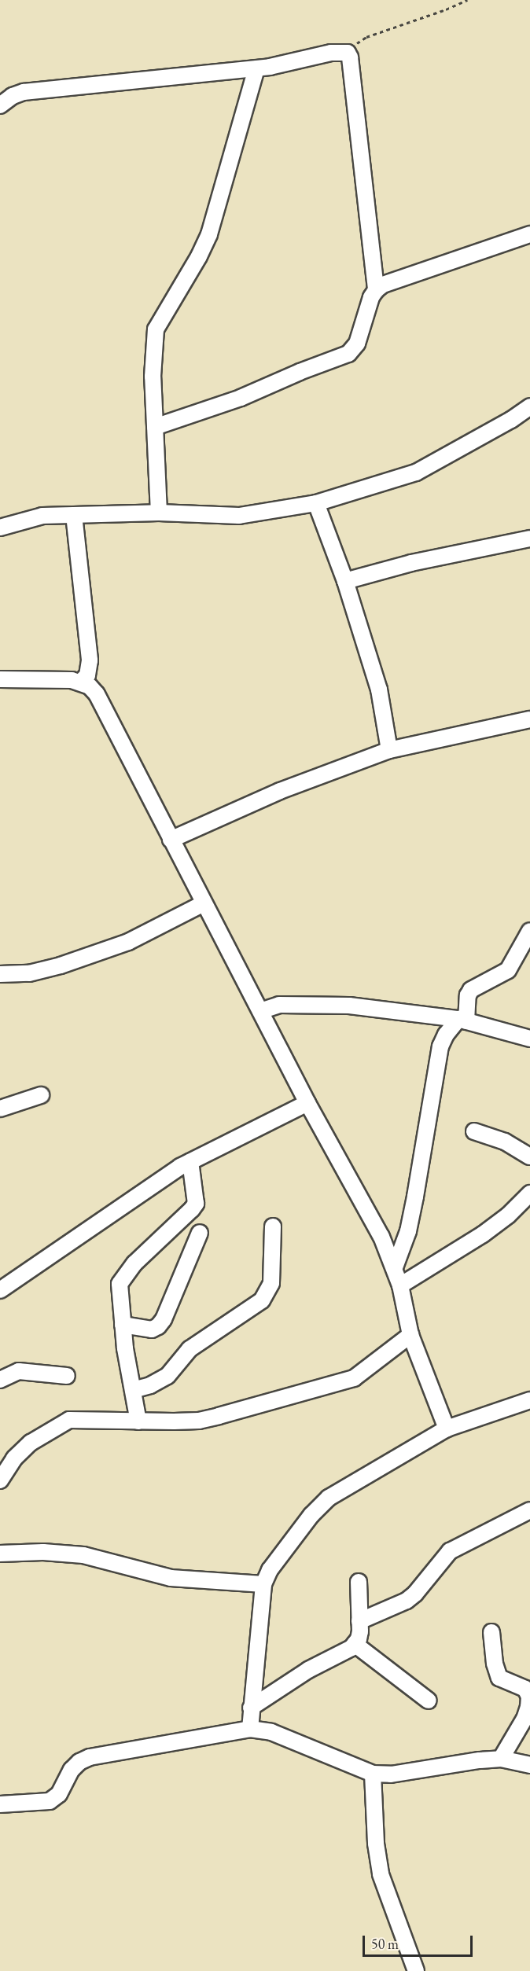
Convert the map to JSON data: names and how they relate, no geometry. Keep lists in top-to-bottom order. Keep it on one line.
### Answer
{"scale_bar":"50 m"}
